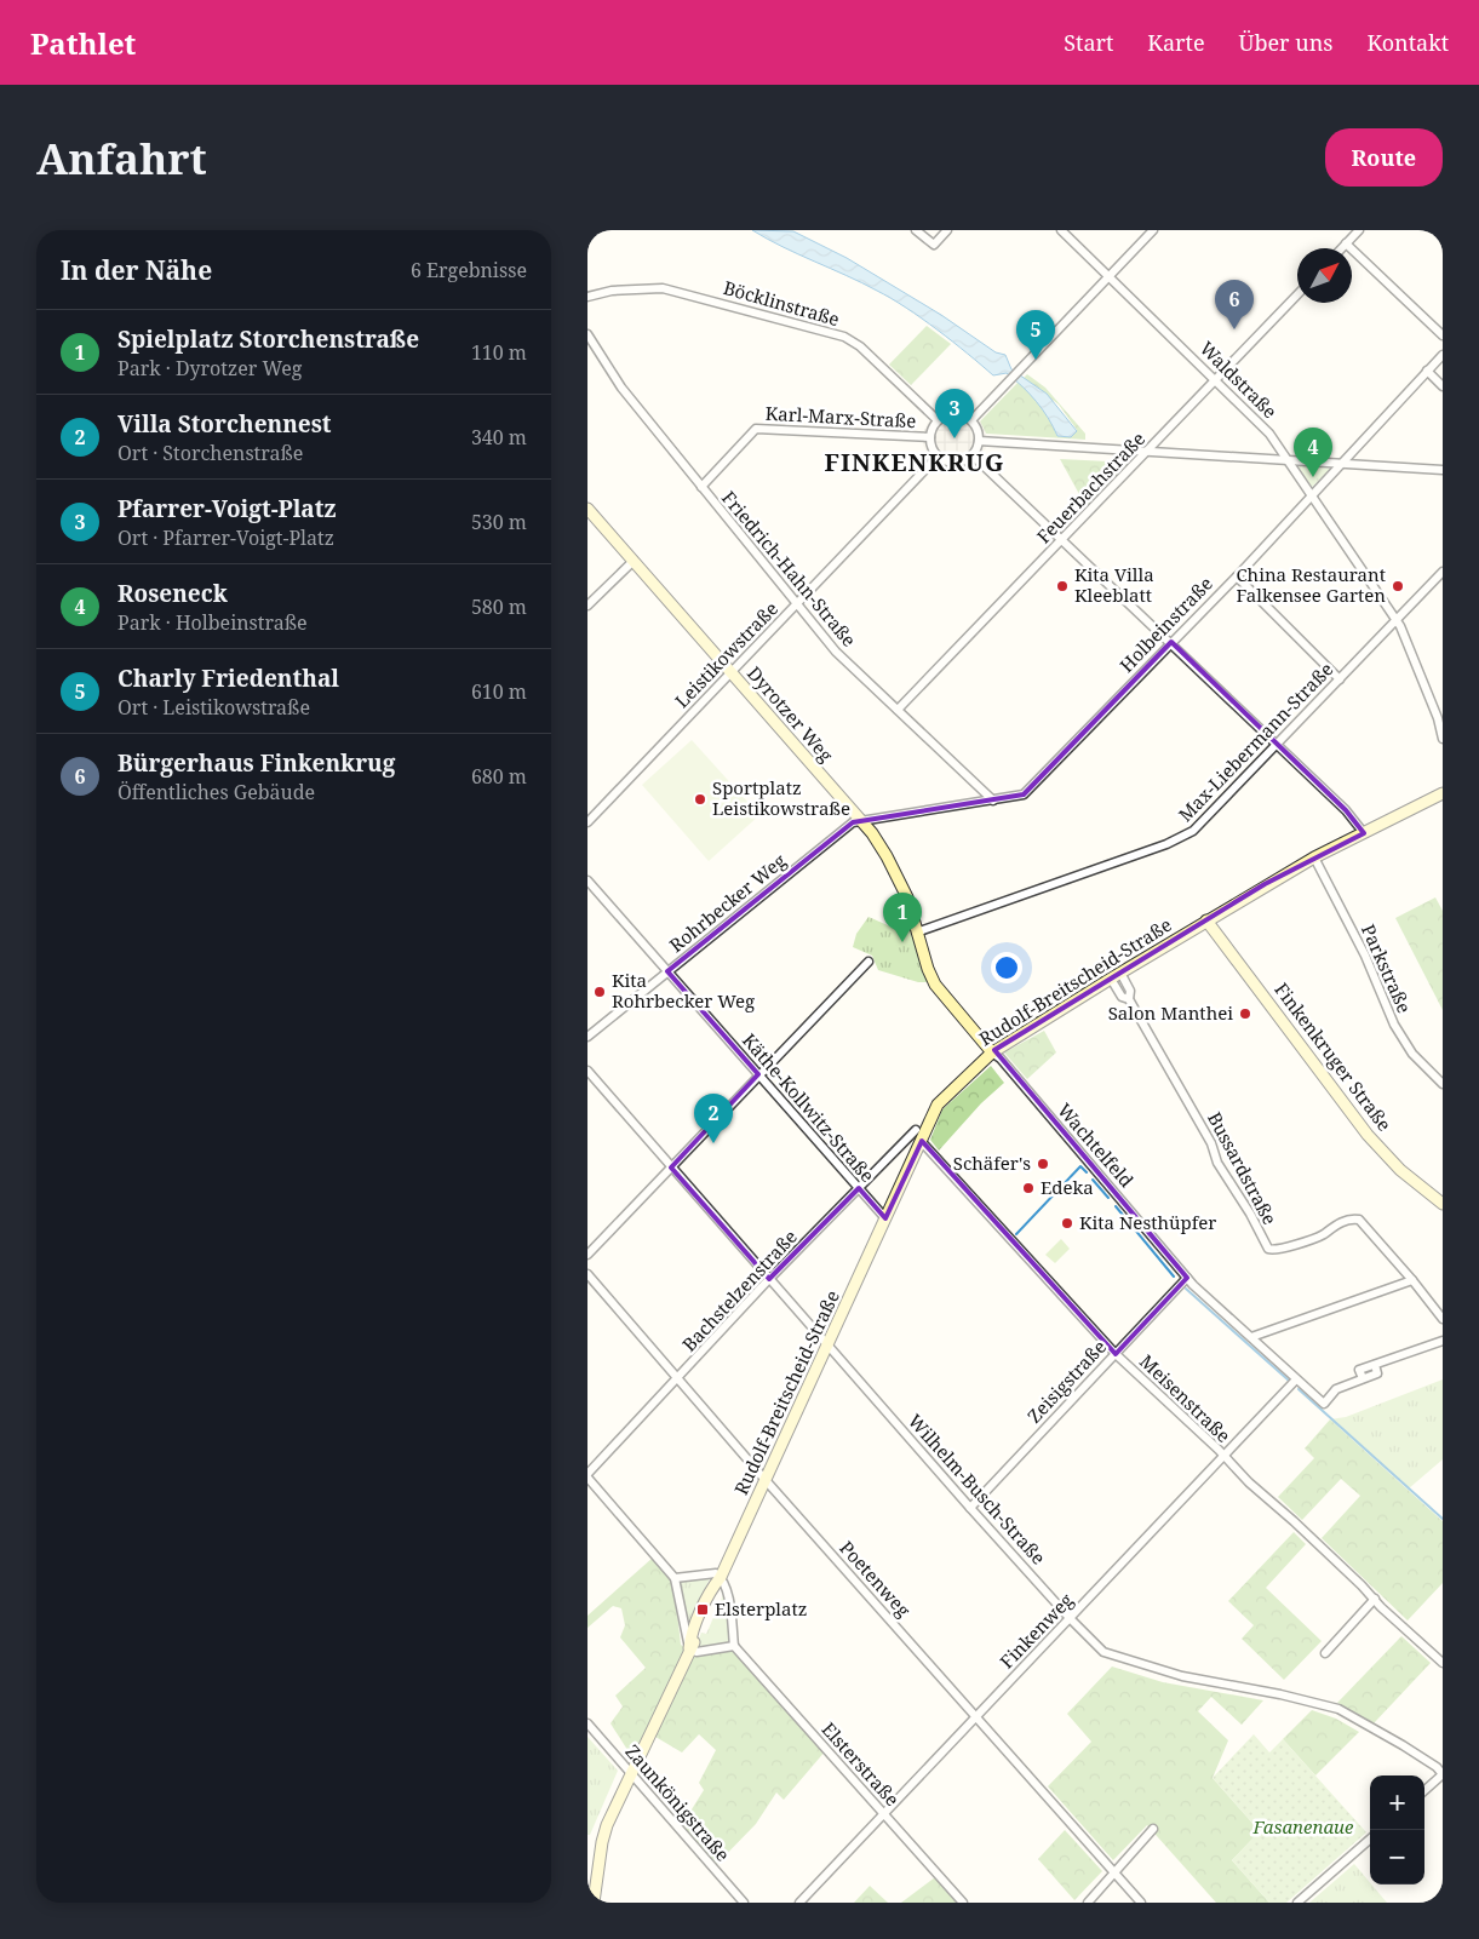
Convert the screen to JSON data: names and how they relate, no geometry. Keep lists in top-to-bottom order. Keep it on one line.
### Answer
{"streets":{"street":["Böcklinstraße","Waldstraße","Karl-Marx-Straße","Feuerbachstraße","Friedrich-Hahn-Straße","Holbeinstraße","Leistikowstraße","Dyrotzer Weg","Max-Liebermann-Straße","Rohrbecker Weg","Parkstraße","Rudolf-Breitscheid-Straße","Finkenkruger Straße","Käthe-Kollwitz-Straße","Wachtelfeld","Bussardstraße","Bachstelzenstraße","Zeisigstraße","Meisenstraße","Wilhelm-Busch-Straße","Poetenweg","Finkenweg","Elsterstraße","Zaunkönigstraße"]},"crossings":[["Böcklinstraße","Karl-Marx-Straße"],["Böcklinstraße","Leistikowstraße"],["Waldstraße","Feuerbachstraße"],["Waldstraße","Holbeinstraße"],["Waldstraße","Max-Liebermann-Straße"],["Karl-Marx-Straße","Friedrich-Hahn-Straße"],["Karl-Marx-Straße","Leistikowstraße"],["Feuerbachstraße","Friedrich-Hahn-Straße"],["Friedrich-Hahn-Straße","Holbeinstraße"],["Friedrich-Hahn-Straße","Leistikowstraße"],["Holbeinstraße","Dyrotzer Weg"],["Holbeinstraße","Rohrbecker Weg"],["Leistikowstraße","Dyrotzer Weg"],["Dyrotzer Weg","Max-Liebermann-Straße"],["Dyrotzer Weg","Rohrbecker Weg"],["Dyrotzer Weg","Rudolf-Breitscheid-Straße"],["Dyrotzer Weg","Wachtelfeld"],["Rohrbecker Weg","Käthe-Kollwitz-Straße"],["Parkstraße","Rudolf-Breitscheid-Straße"],["Rudolf-Breitscheid-Straße","Finkenkruger Straße"],["Rudolf-Breitscheid-Straße","Käthe-Kollwitz-Straße"],["Rudolf-Breitscheid-Straße","Wachtelfeld"],["Rudolf-Breitscheid-Straße","Bussardstraße"],["Rudolf-Breitscheid-Straße","Meisenstraße"],["Rudolf-Breitscheid-Straße","Wilhelm-Busch-Straße"],["Rudolf-Breitscheid-Straße","Poetenweg"],["Rudolf-Breitscheid-Straße","Zaunkönigstraße"],["Käthe-Kollwitz-Straße","Bachstelzenstraße"],["Wachtelfeld","Zeisigstraße"],["Wachtelfeld","Finkenweg"],["Bachstelzenstraße","Wilhelm-Busch-Straße"],["Bachstelzenstraße","Poetenweg"],["Zeisigstraße","Meisenstraße"],["Zeisigstraße","Wilhelm-Busch-Straße"],["Meisenstraße","Finkenweg"],["Wilhelm-Busch-Straße","Finkenweg"],["Poetenweg","Finkenweg"],["Finkenweg","Elsterstraße"]],"districts":["FINKENKRUG"],"parks":["Fasanenaue"],"places":{"other":["Kita Villa Kleeblatt","China Restaurant Falkensee Garten","Sportplatz Leistikowstraße","Kita Rohrbecker Weg","Salon Manthei","Schäfer's","Edeka","Kita Nesthüpfer"],"transit":["Elsterplatz"]},"north":"top right","page":{"header":"Pathlet","nav":["Start","Karte","Über uns","Kontakt"],"buttons":"Route","title":"Anfahrt","heading":["In der Nähe","6 Ergebnisse"],"pins":["6","5","3","4","1","2"],"list":[{"mark":"1","name":"Spielplatz Storchenstraße","note":"Park · Dyrotzer Weg","value":"110 m"},{"mark":"2","name":"Villa Storchennest","note":"Ort · Storchenstraße","value":"340 m"},{"mark":"3","name":"Pfarrer-Voigt-Platz","note":"Ort · Pfarrer-Voigt-Platz","value":"530 m"},{"mark":"4","name":"Roseneck","note":"Park · Holbeinstraße","value":"580 m"},{"mark":"5","name":"Charly Friedenthal","note":"Ort · Leistikowstraße","value":"610 m"},{"mark":"6","name":"Bürgerhaus Finkenkrug","note":"Öffentliches Gebäude","value":"680 m"}],"map_buttons":["+","−"]}}
